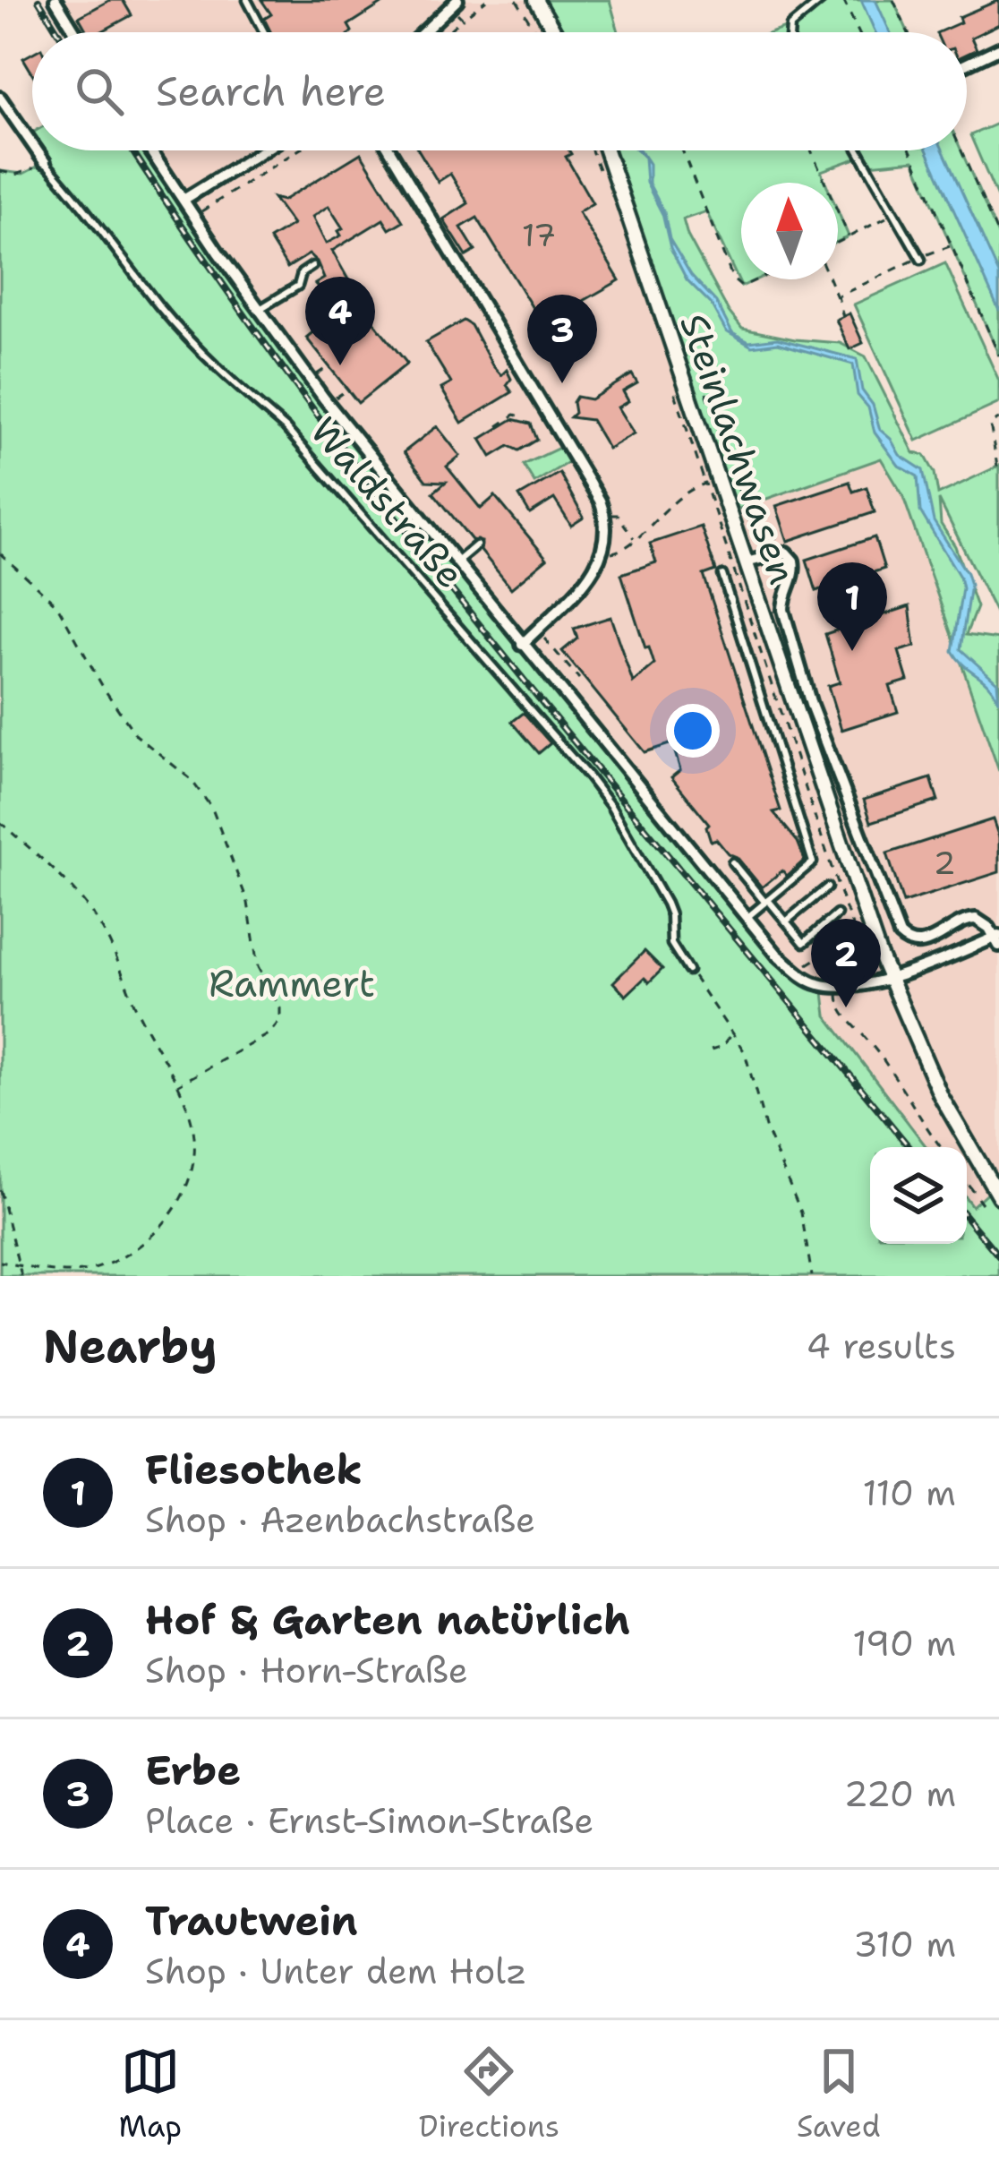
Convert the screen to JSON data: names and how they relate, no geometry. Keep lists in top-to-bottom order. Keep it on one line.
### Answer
{"streets":{"street":["Steinlachwasen","Waldstraße"]},"parks":["Rammert"],"house_numbers":["17","2"],"north":"top","page":{"search":"Search here","pins":["4","3","1","2"],"heading":["Nearby","4 results"],"list":[{"mark":"1","name":"Fliesothek","note":"Shop · Azenbachstraße","value":"110 m"},{"mark":"2","name":"Hof & Garten natürlich","note":"Shop · Horn-Straße","value":"190 m"},{"mark":"3","name":"Erbe","note":"Place · Ernst-Simon-Straße","value":"220 m"},{"mark":"4","name":"Trautwein","note":"Shop · Unter dem Holz","value":"310 m"}],"nav":["Map","Directions","Saved"]}}
